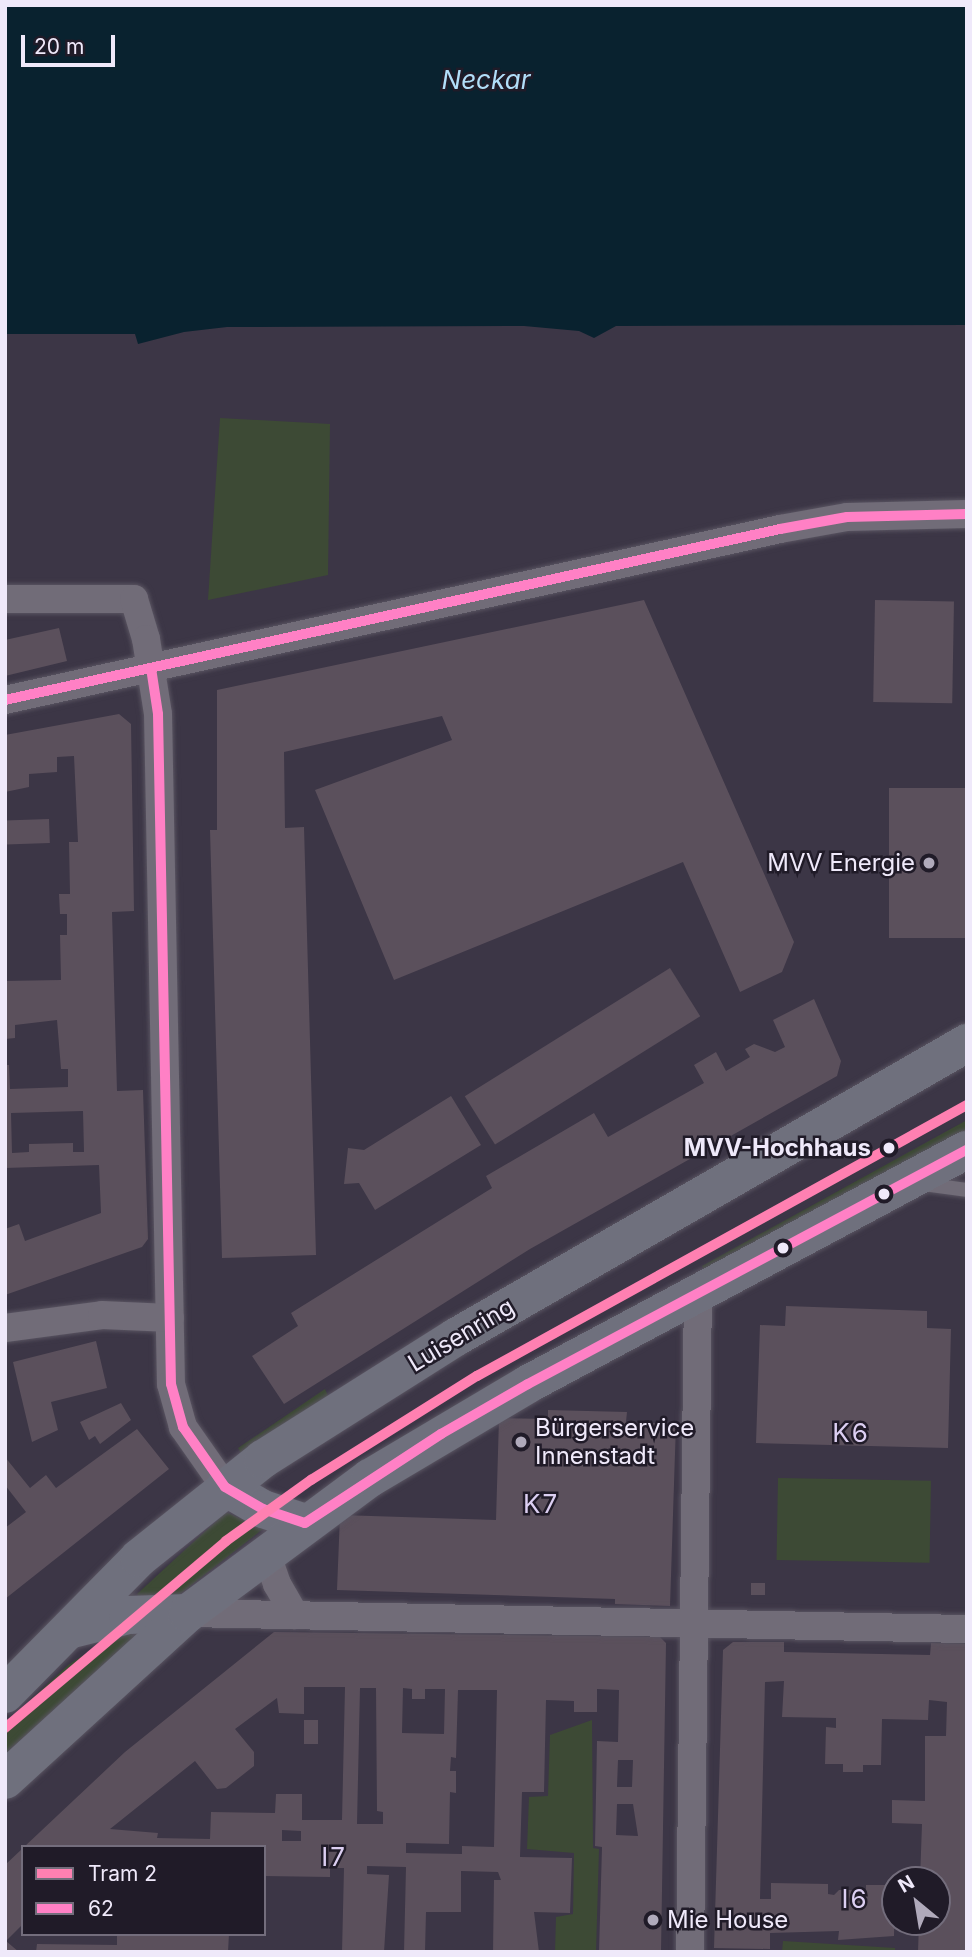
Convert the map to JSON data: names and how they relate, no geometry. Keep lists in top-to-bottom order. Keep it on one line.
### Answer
{"streets":{"main road":["Luisenring"]},"districts":["K6","K7","I7","I6"],"water":["Neckar"],"places":["MVV Energie","MVV-Hochhaus","Bürgerservice Innenstadt","Mie House"],"lines":["transit line 62","tram line 2"],"legend":["Tram 2","62"],"scale_bar":"20 m","north":"top left"}
